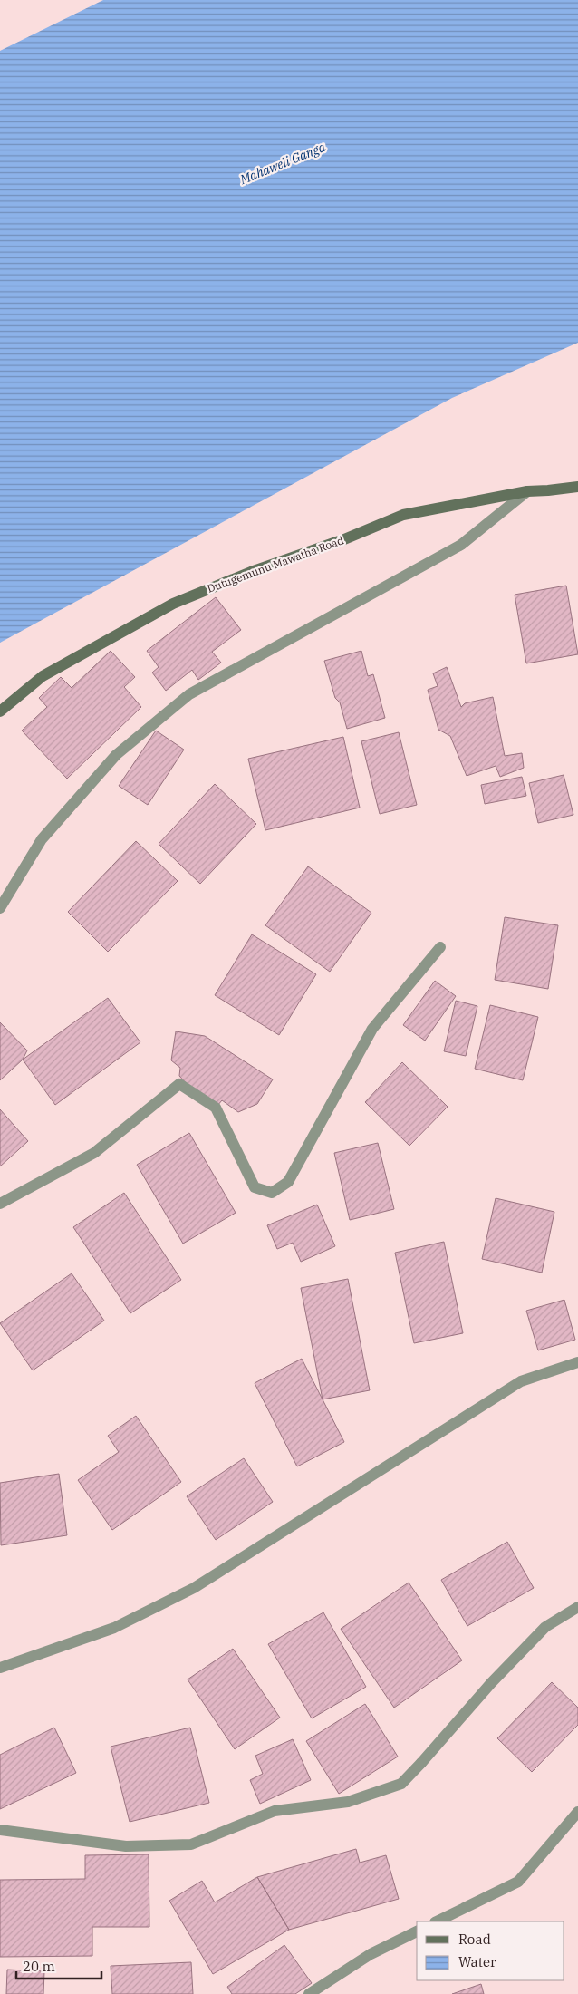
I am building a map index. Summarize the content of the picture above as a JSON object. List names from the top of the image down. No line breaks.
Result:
{"streets":{"street":["Dutugemunu Mawatha Road"]},"water":["Mahaweli Ganga"],"legend":["Road","Water"],"scale_bar":"20 m"}
